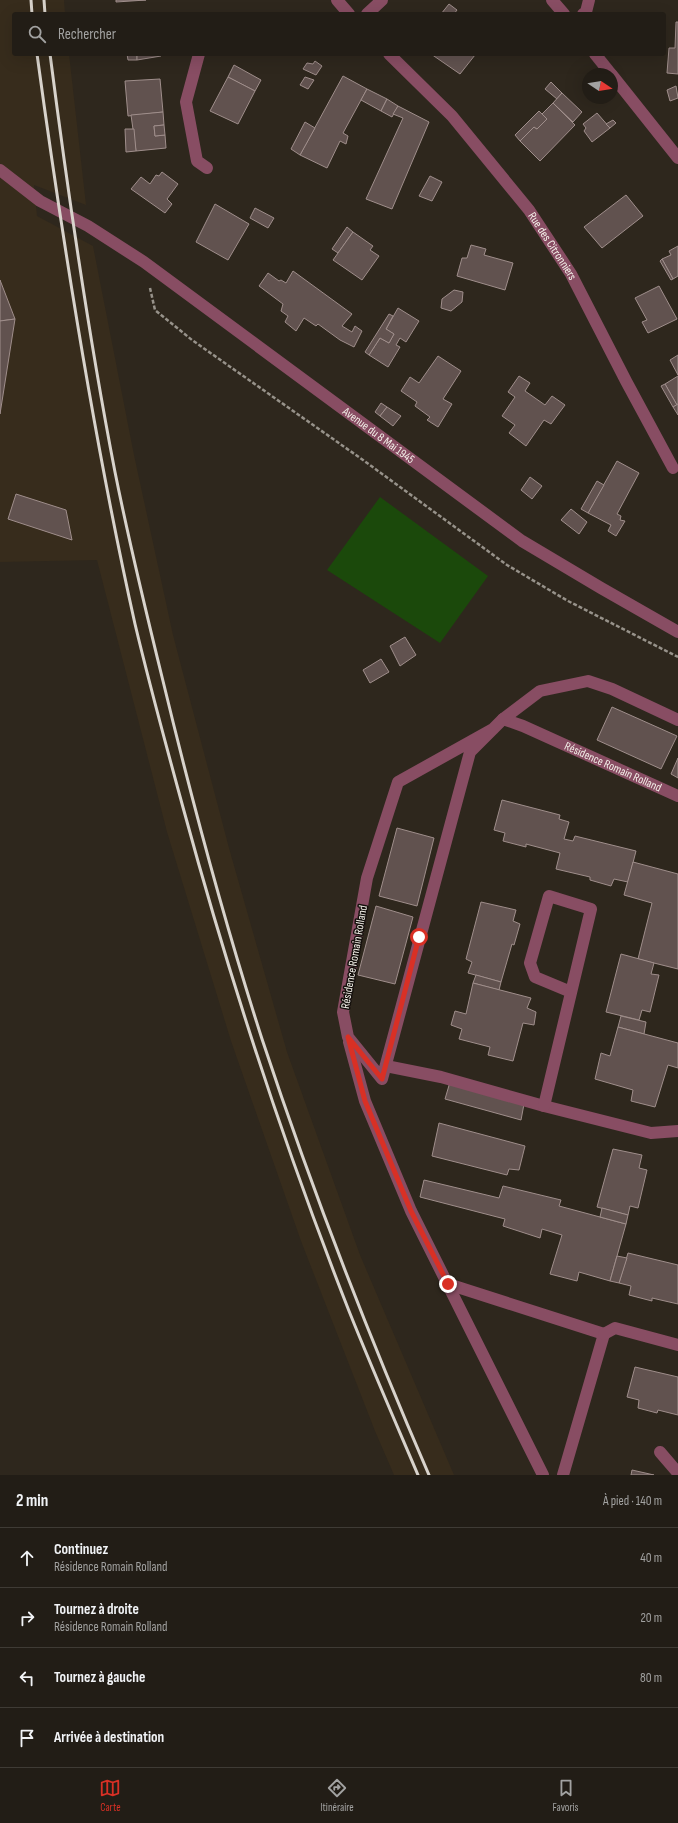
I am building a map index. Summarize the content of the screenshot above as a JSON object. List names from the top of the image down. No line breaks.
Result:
{"streets":{"street":["Rue des Citronniers","Avenue du 8 Mai 1945","Résidence Romain Rolland"]},"north":"right","page":{"search":"Rechercher","heading":["2 min","À pied · 140 m"],"list":[["Continuez","Résidence Romain Rolland","40 m"],["Tournez à droite","Résidence Romain Rolland","20 m"],["Tournez à gauche","80 m"],"Arrivée à destination"],"nav":["Carte","Itinéraire","Favoris"]}}
